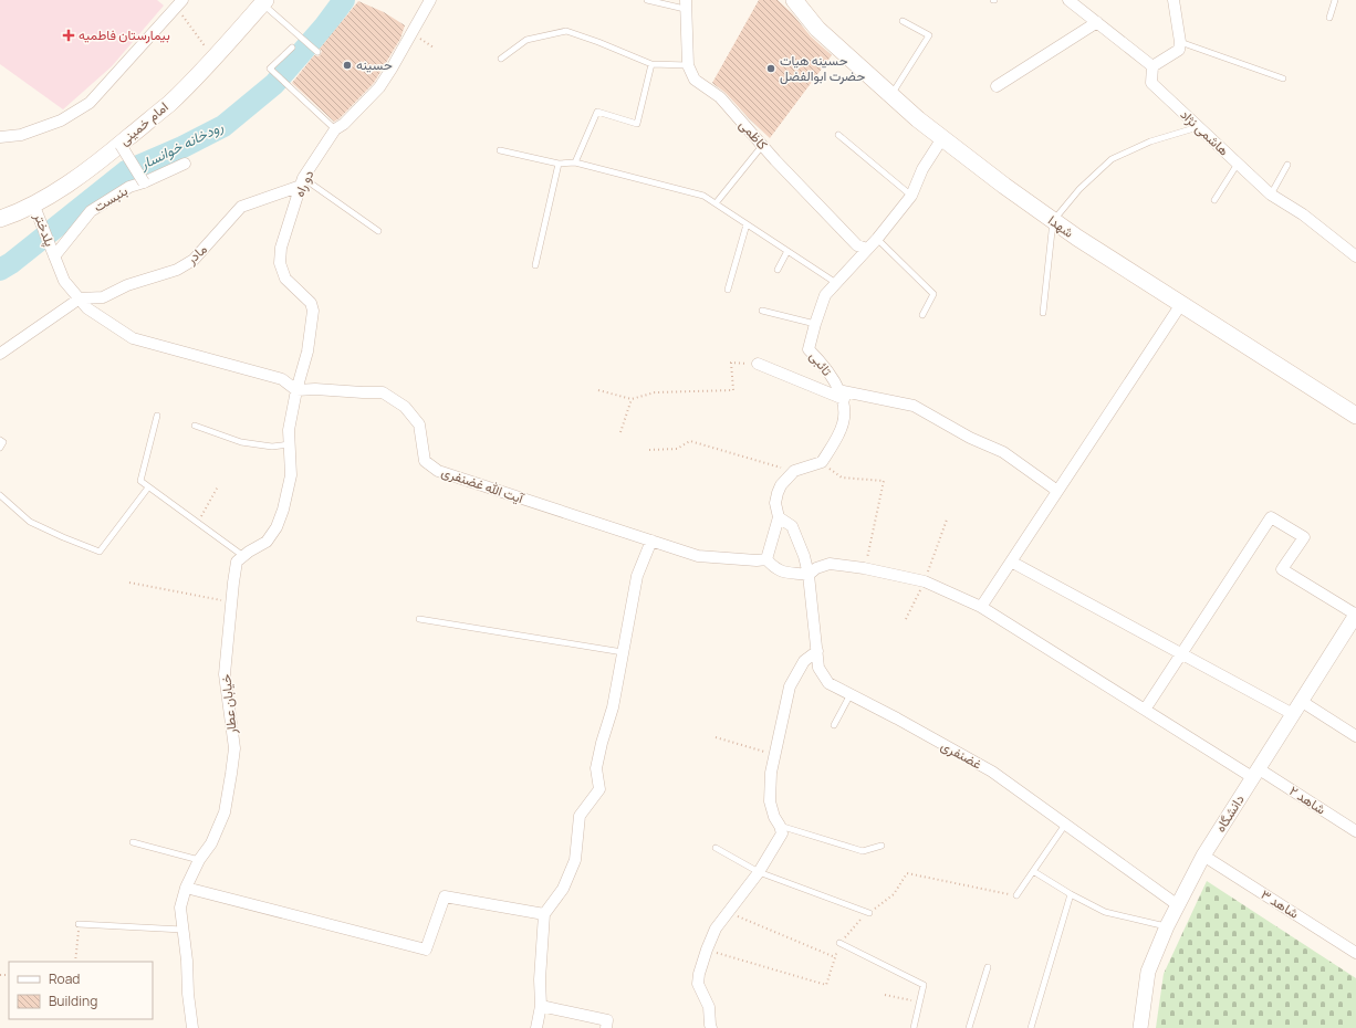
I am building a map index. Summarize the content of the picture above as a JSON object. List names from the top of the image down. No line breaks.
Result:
{"streets":{"main road":["امام خمینی","شهدا"],"street":["هاشمی نژاد","کاظمی","دو راه","بنبست","پلدختر","مادر","تائبی","آیت الله غضنفری","خیابان عطار","غضنفری","شاهد ۲","دانشگاه","شاهد ۳"]},"crossings":[["امام خمینی","پلدختر"],["کاظمی","تائبی"],["دو راه","مادر"],["دو راه","آیت الله غضنفری"],["بنبست","پلدختر"],["شهدا","تائبی"],["غضنفری","شاهد ۲"],["غضنفری","دانشگاه"],["شاهد ۲","دانشگاه"],["دانشگاه","شاهد ۳"]],"water":["رودخانه خوانسار"],"places":{"health":["بیمارستان فاطمیه"],"other":["حسینه","حسینه هیات حضرت ابوالفضل"]},"legend":["Road","Building"]}
